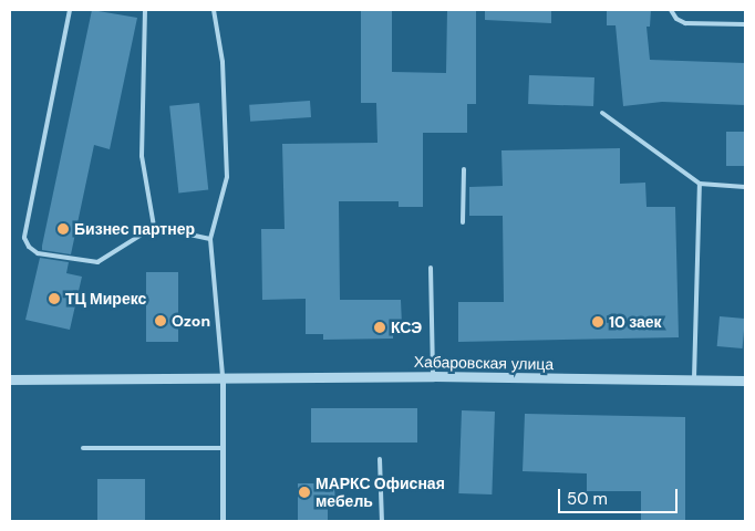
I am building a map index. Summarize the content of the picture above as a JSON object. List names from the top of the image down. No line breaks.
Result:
{"streets":{"street":["Хабаровская улица"]},"places":["Бизнес партнер","ТЦ Мирекс","Ozon","10 заек","КСЭ","МАРКС Офисная мебель"],"scale_bar":"50 m"}
